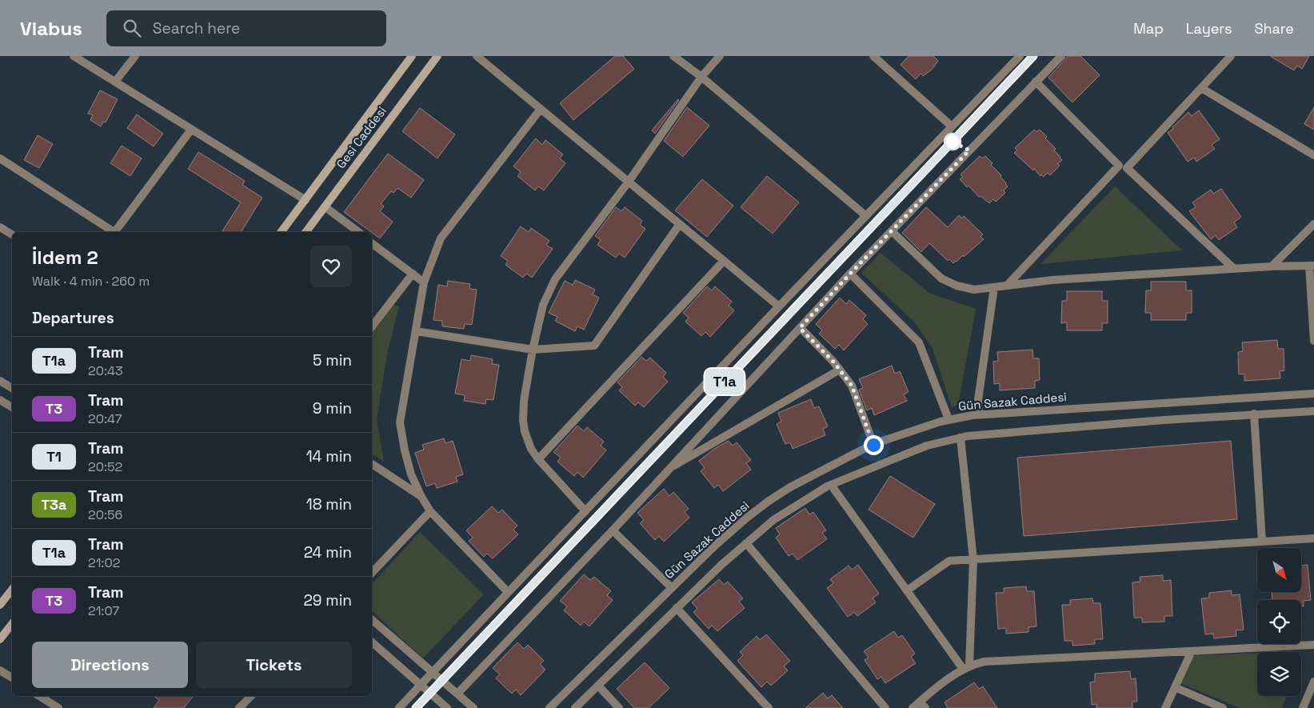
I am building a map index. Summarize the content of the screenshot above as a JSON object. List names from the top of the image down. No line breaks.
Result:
{"streets":{"main road":["Gesi Caddesi"],"street":["Gün Sazak Caddesi"]},"lines":["tram line T1a"],"north":"bottom right","page":{"header":"Viabus","search":"Search here","nav":["Map","Layers","Share"],"on_map":"T1a","heading":[["İldem 2","Walk · 4 min · 260 m"],"Departures"],"list":[{"mark":"T1a","name":"Tram","note":"20:43","value":"5 min"},{"mark":"T3","name":"Tram","note":"20:47","value":"9 min"},{"mark":"T1","name":"Tram","note":"20:52","value":"14 min"},{"mark":"T3a","name":"Tram","note":"20:56","value":"18 min"},{"mark":"T1a","name":"Tram","note":"21:02","value":"24 min"},{"mark":"T3","name":"Tram","note":"21:07","value":"29 min"}],"buttons":["Directions","Tickets"]}}
